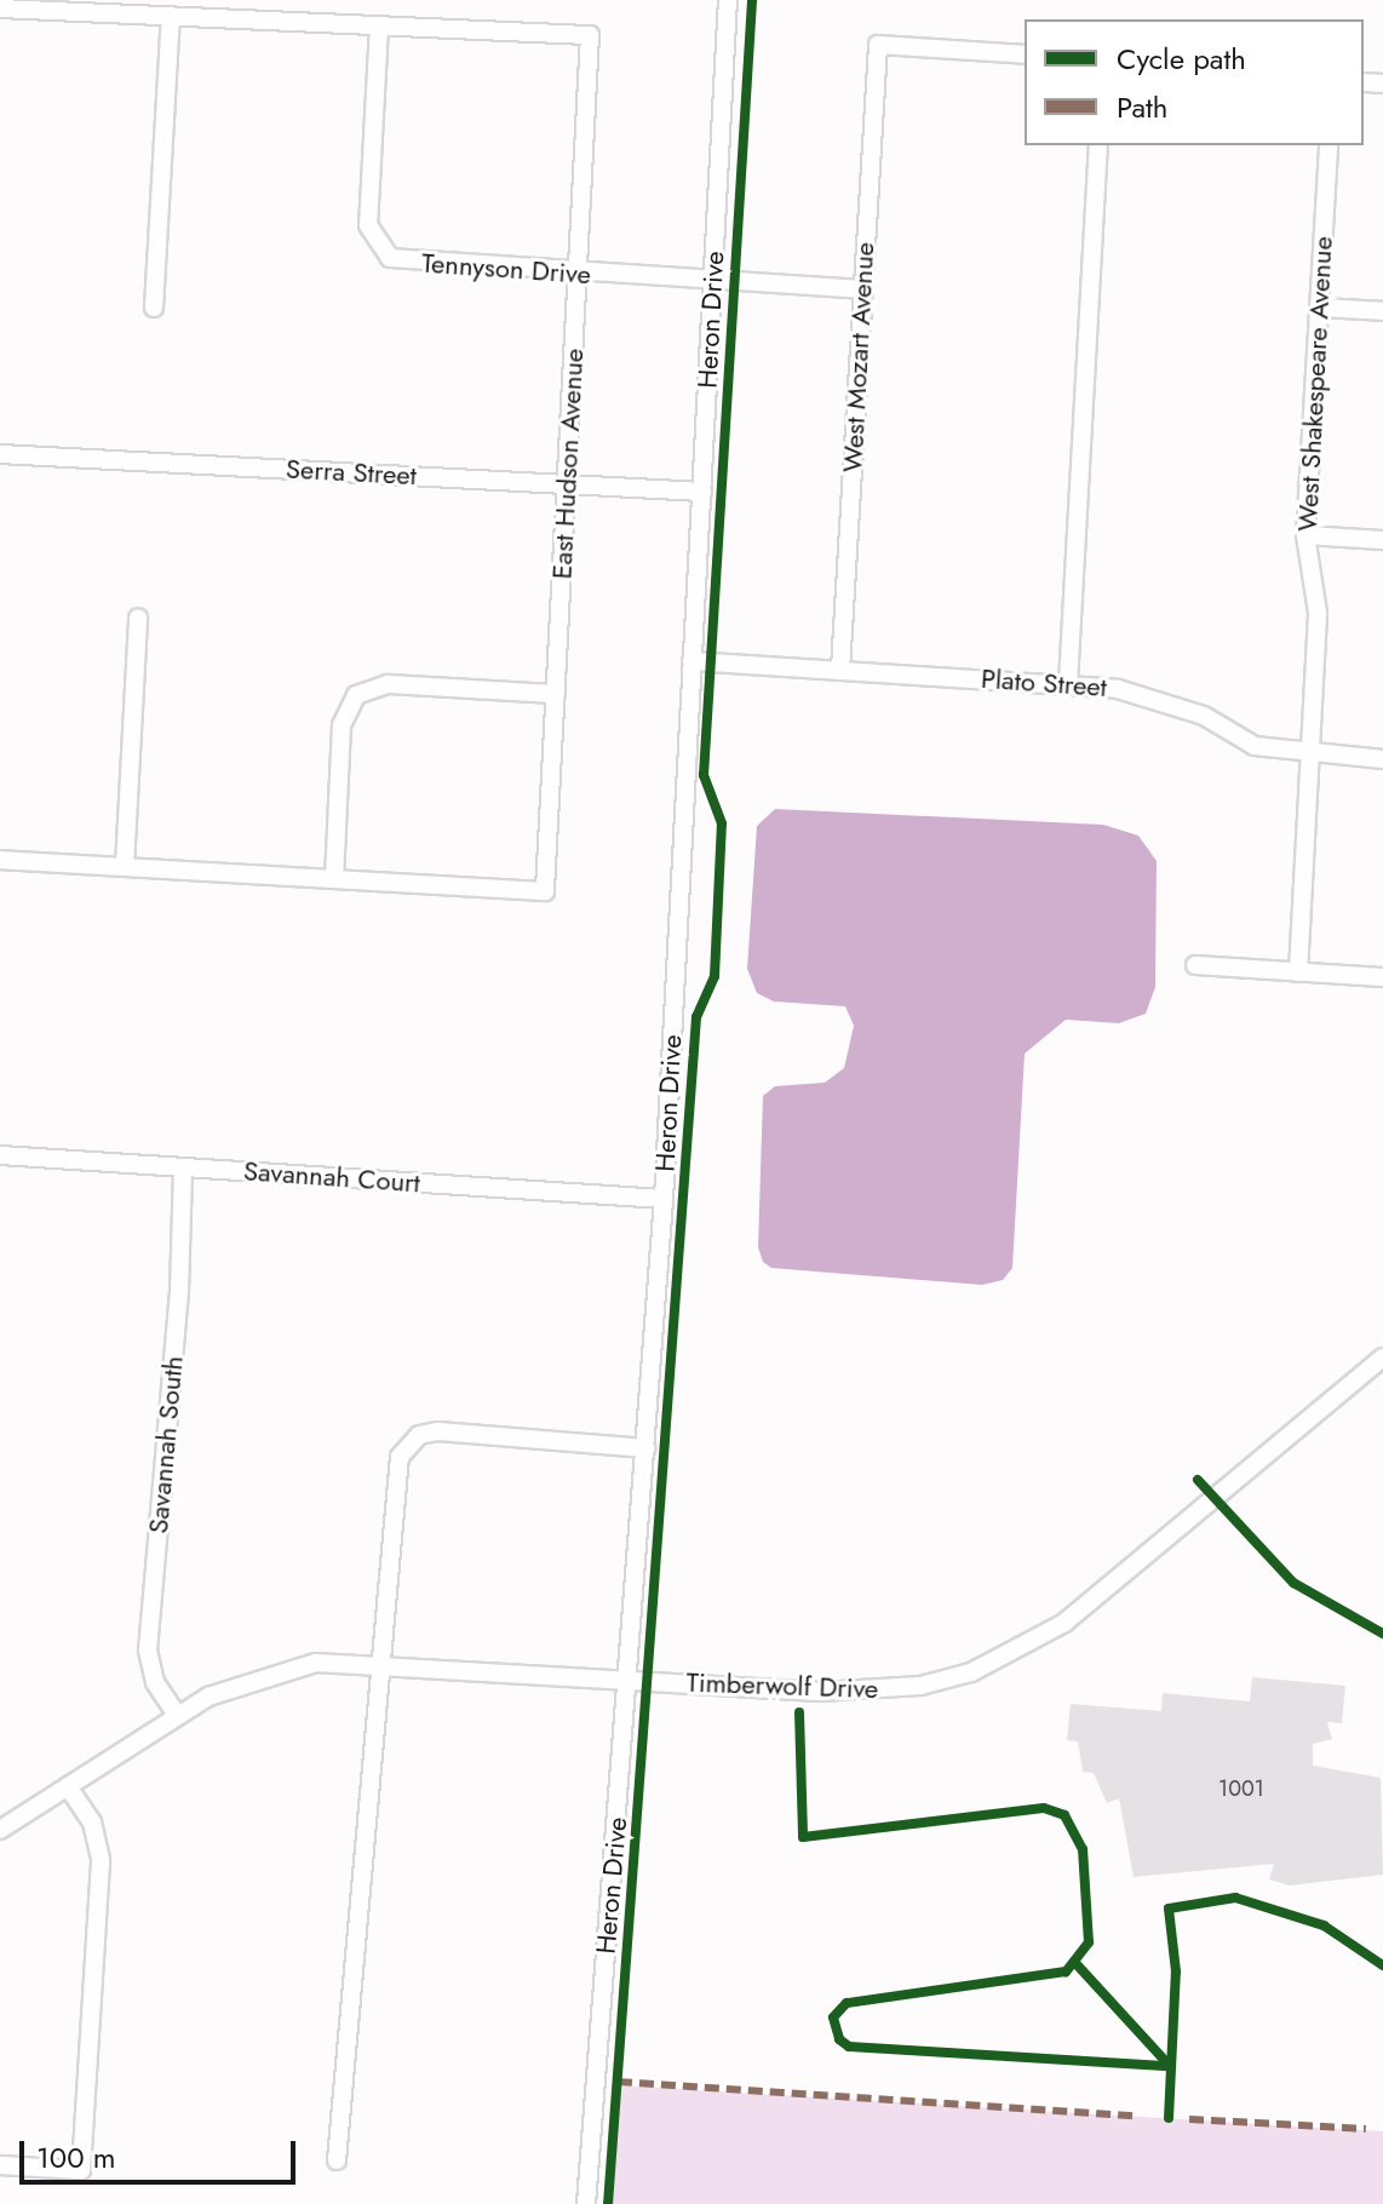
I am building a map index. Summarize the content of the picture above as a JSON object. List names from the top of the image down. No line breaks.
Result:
{"streets":{"street":["Tennyson Drive","Heron Drive","West Mozart Avenue","West Shakespeare Avenue","East Hudson Avenue","Serra Street","Plato Street","Savannah Court","Savannah South","Timberwolf Drive"]},"crossings":[["Tennyson Drive","Heron Drive"],["Tennyson Drive","West Mozart Avenue"],["Tennyson Drive","East Hudson Avenue"],["Heron Drive","Serra Street"],["Heron Drive","Plato Street"],["Heron Drive","Savannah Court"],["Heron Drive","Timberwolf Drive"],["West Mozart Avenue","Plato Street"],["West Shakespeare Avenue","Plato Street"],["East Hudson Avenue","Serra Street"],["Savannah Court","Savannah South"],["Savannah South","Timberwolf Drive"]],"house_numbers":["1001"],"legend":["Cycle path","Path"],"scale_bar":"100 m"}
